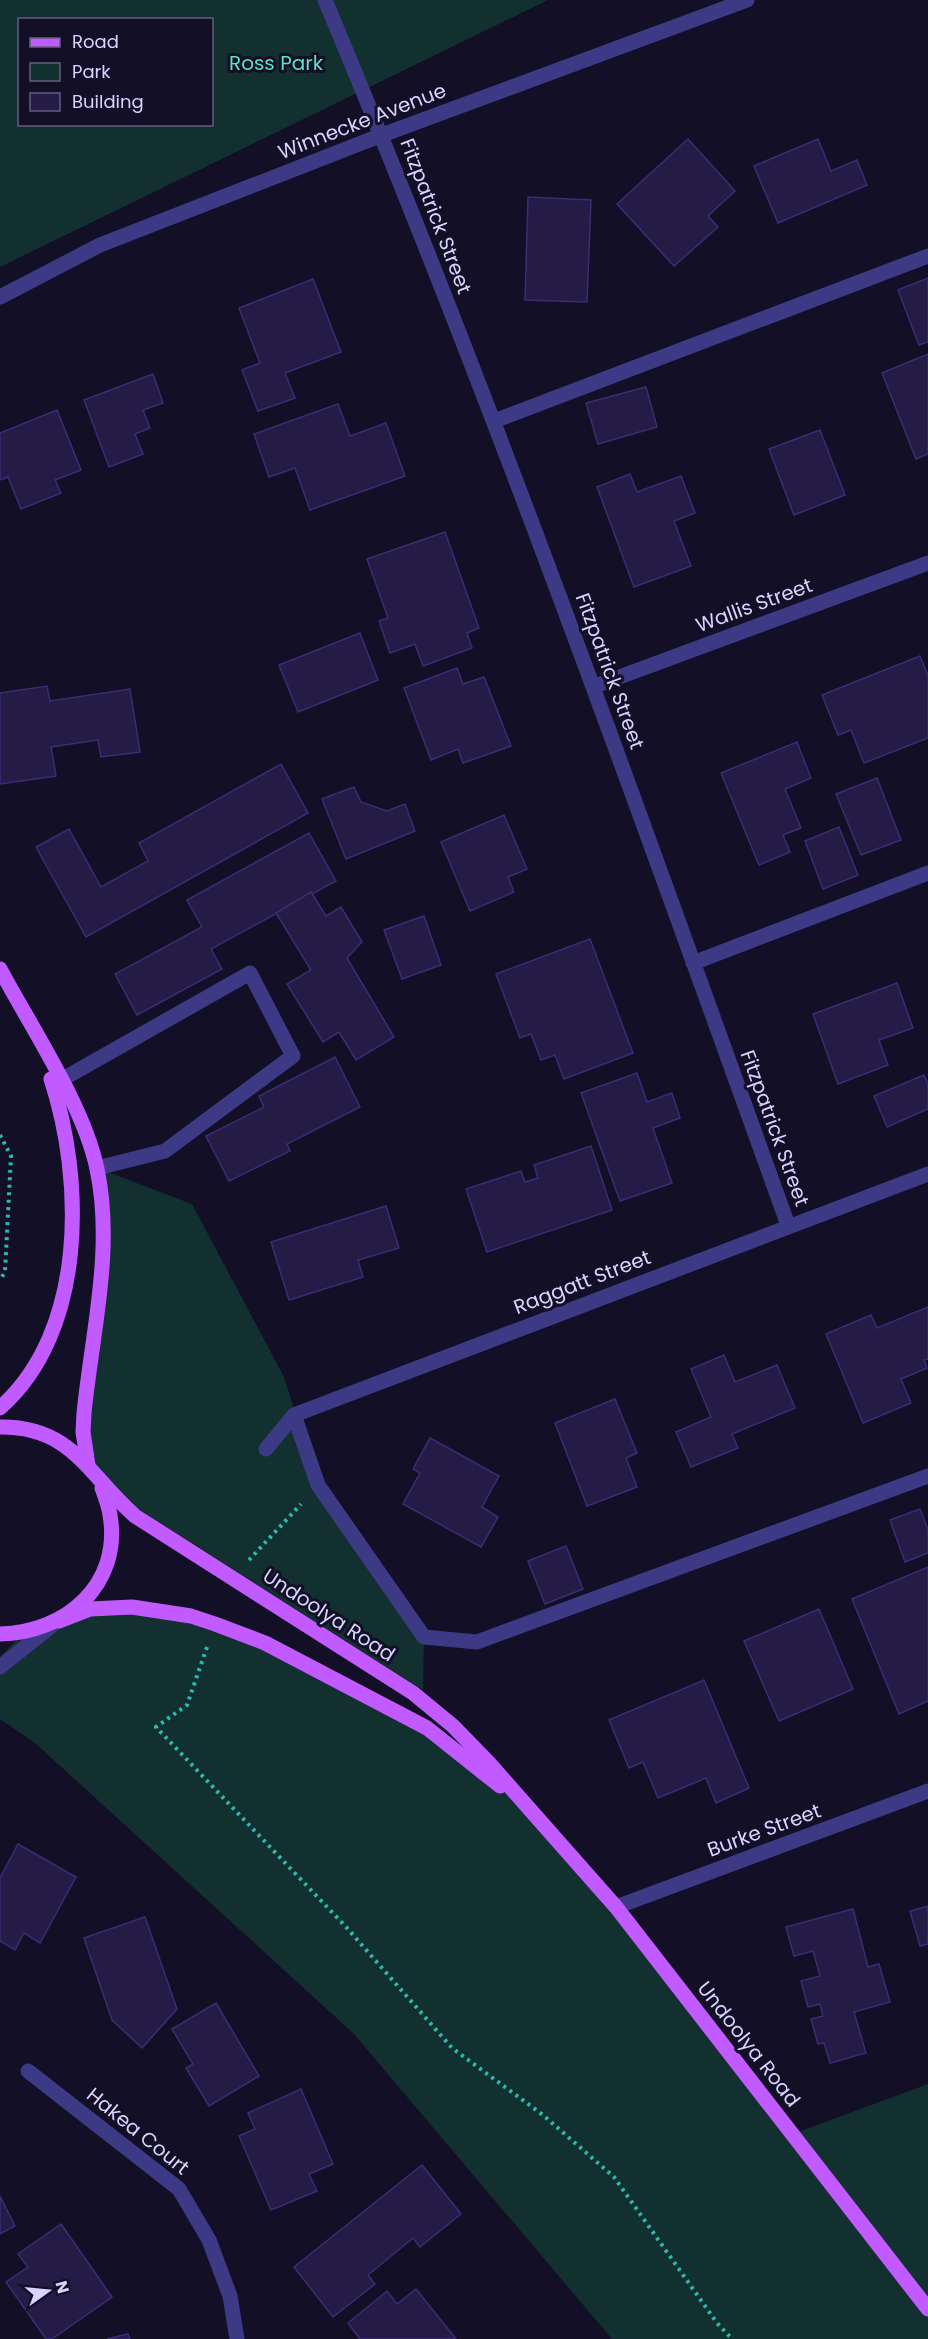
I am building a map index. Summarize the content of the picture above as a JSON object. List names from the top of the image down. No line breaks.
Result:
{"streets":{"main road":["Undoolya Road"],"street":["Winnecke Avenue","Fitzpatrick Street","Wallis Street","Raggatt Street","Burke Street","Hakea Court"]},"crossings":[["Winnecke Avenue","Fitzpatrick Street"],["Fitzpatrick Street","Wallis Street"],["Fitzpatrick Street","Raggatt Street"],["Undoolya Road","Burke Street"]],"parks":["Ross Park"],"legend":["Road","Park","Building"],"north":"right"}
